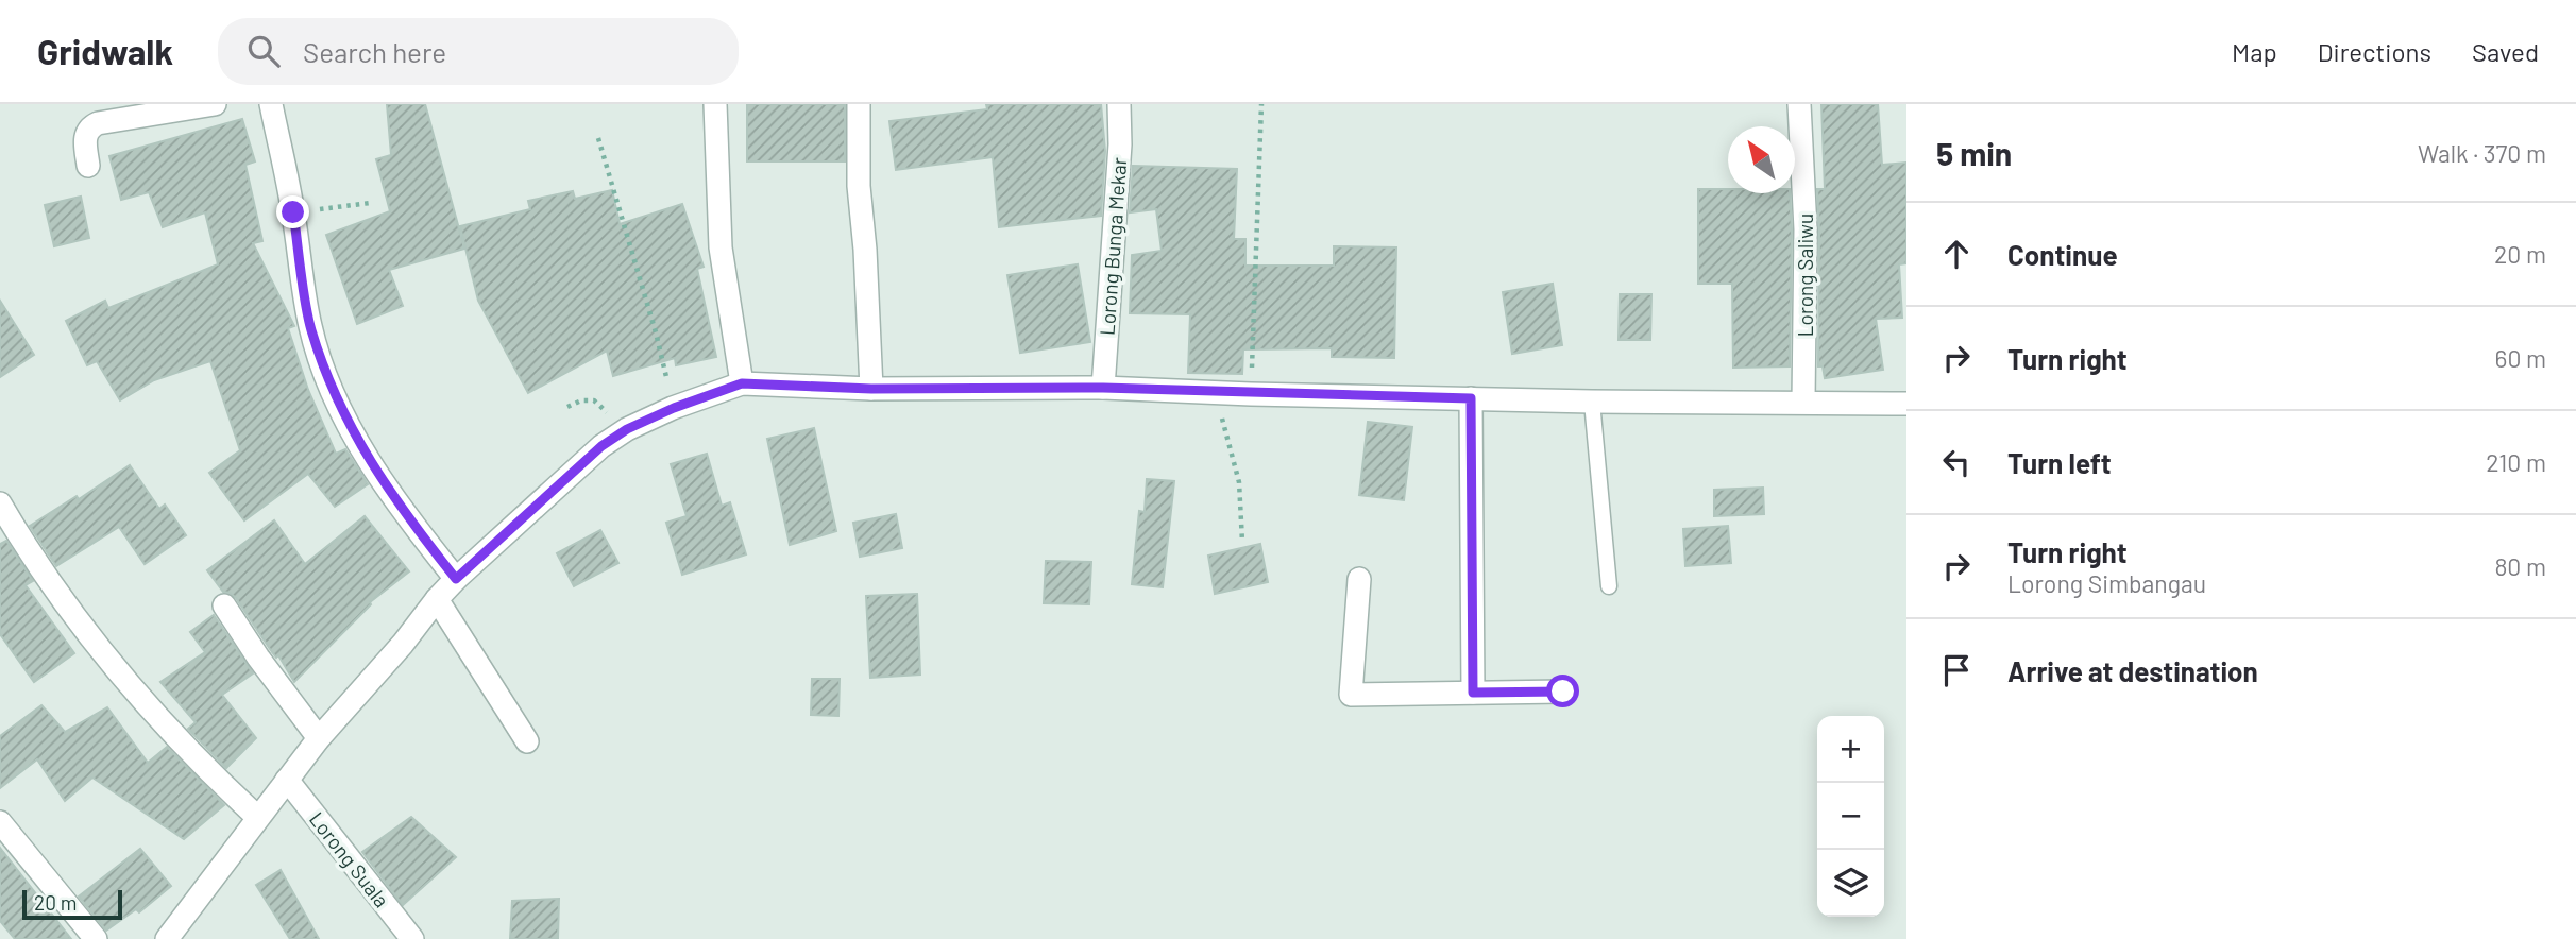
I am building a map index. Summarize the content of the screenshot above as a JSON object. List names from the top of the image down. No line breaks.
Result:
{"streets":{"street":["Lorong Bunga Mekar","Lorong Saliwu","Lorong Suala"]},"scale_bar":"20 m","north":"top left","page":{"header":"Gridwalk","search":"Search here","nav":["Map","Directions","Saved"],"heading":["5 min","Walk · 370 m"],"list":[["Continue","20 m"],["Turn right","60 m"],["Turn left","210 m"],["Turn right","Lorong Simbangau","80 m"],"Arrive at destination"],"map_buttons":["+","−"],"scale":"20 m"}}
